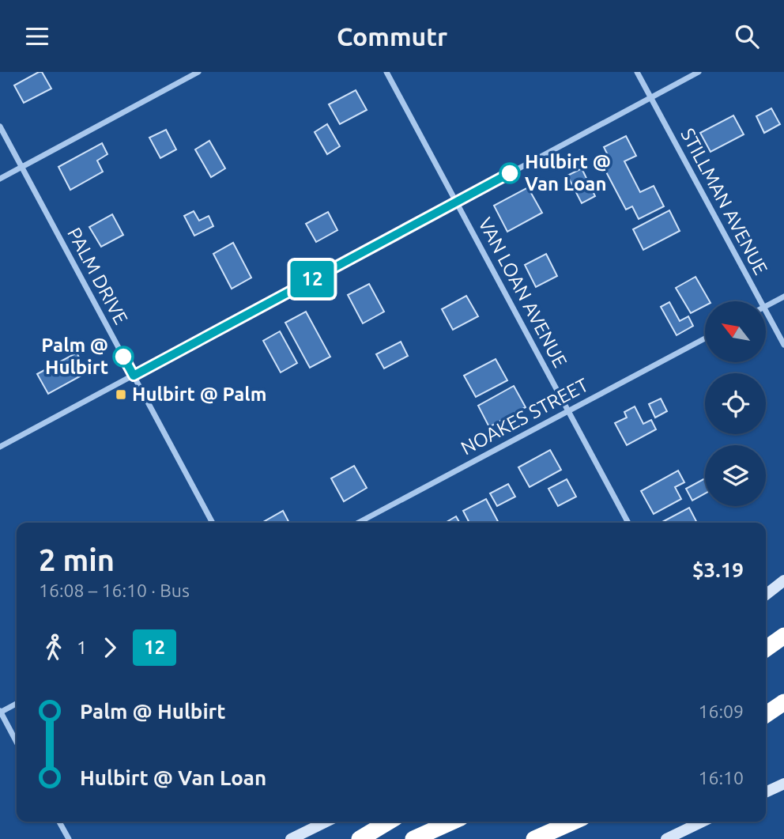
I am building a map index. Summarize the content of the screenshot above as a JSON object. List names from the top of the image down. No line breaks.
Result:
{"streets":{"street":["STILLMAN AVENUE","PALM DRIVE","VAN LOAN AVENUE","NOAKES STREET"]},"crossings":[["VAN LOAN AVENUE","NOAKES STREET"]],"places":{"other":["Hulbirt @ Van Loan","Palm @ Hulbirt"],"transit":["Hulbirt @ Palm"]},"lines":["bus line 12"],"north":"top left","page":{"header":"Commutr","on_map":"12","heading":["2 min","16:08 – 16:10 · Bus","$3.19"],"legs":["1","12"],"list":[{"name":"Palm @ Hulbirt","value":"16:09"},{"name":"Hulbirt @ Van Loan","value":"16:10"}]}}
